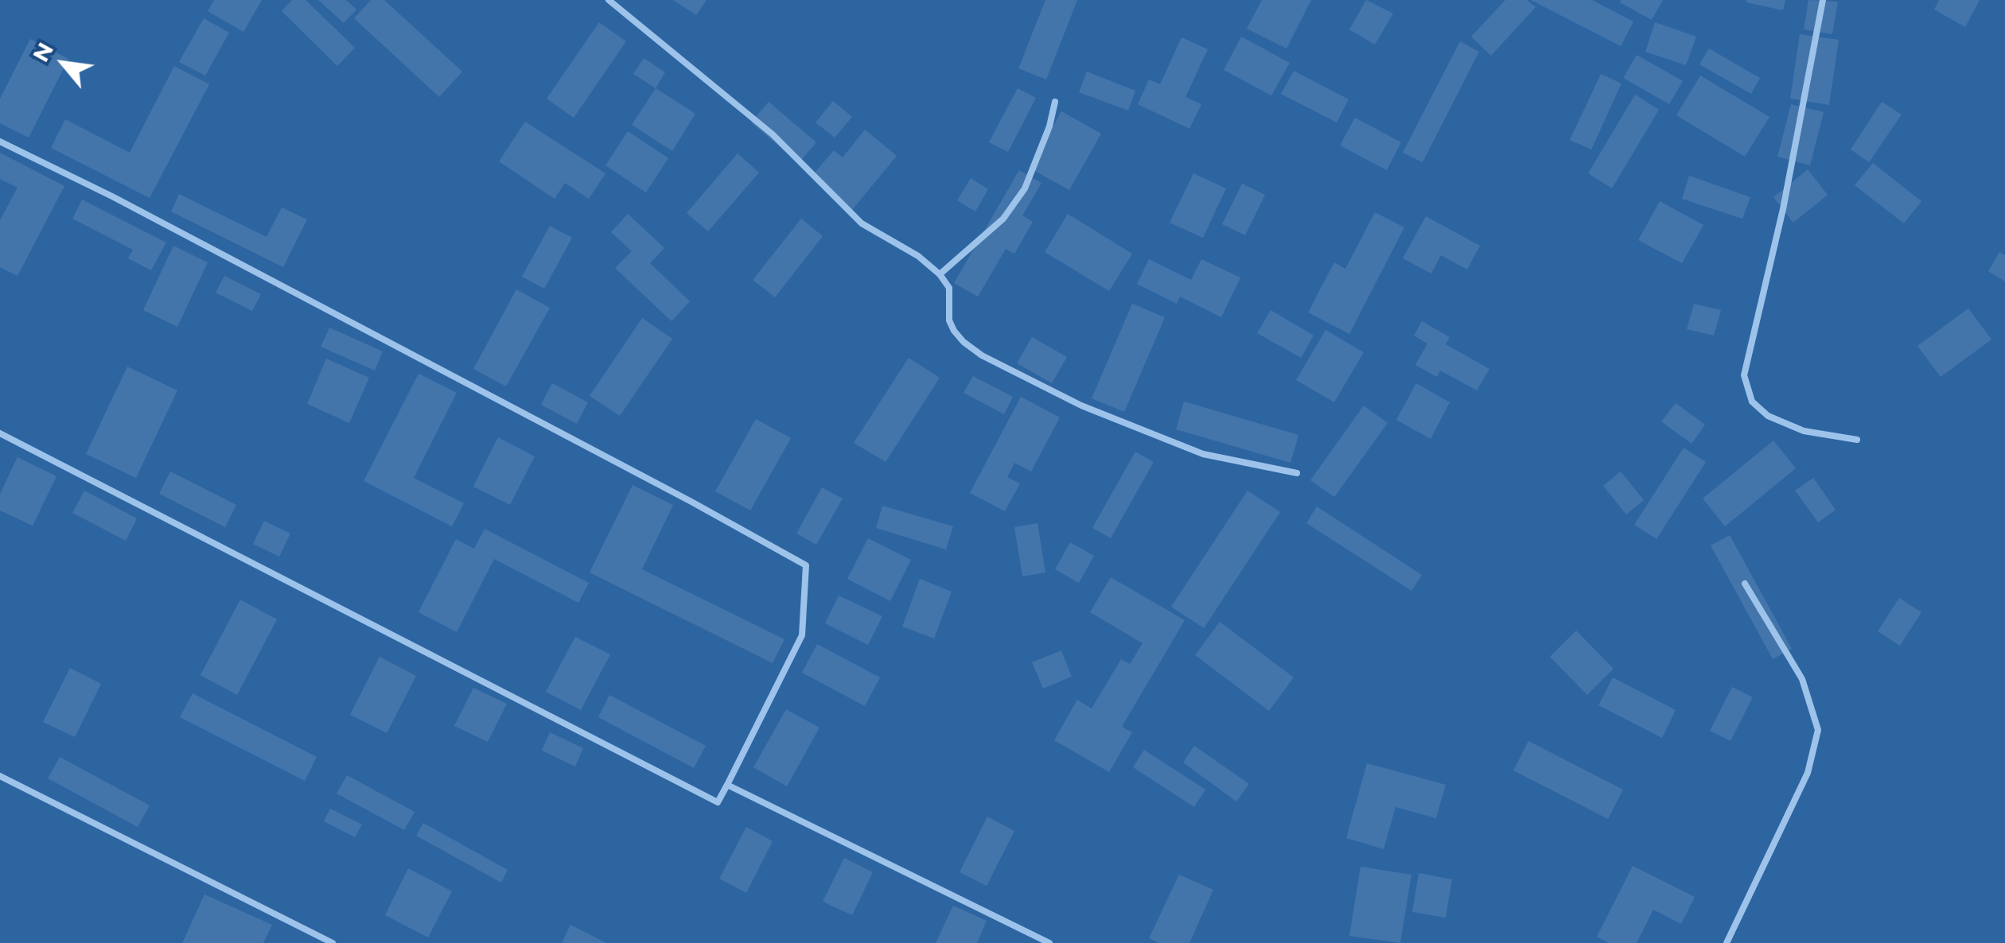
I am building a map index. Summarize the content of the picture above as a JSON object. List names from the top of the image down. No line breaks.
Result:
{"north":"top left"}
